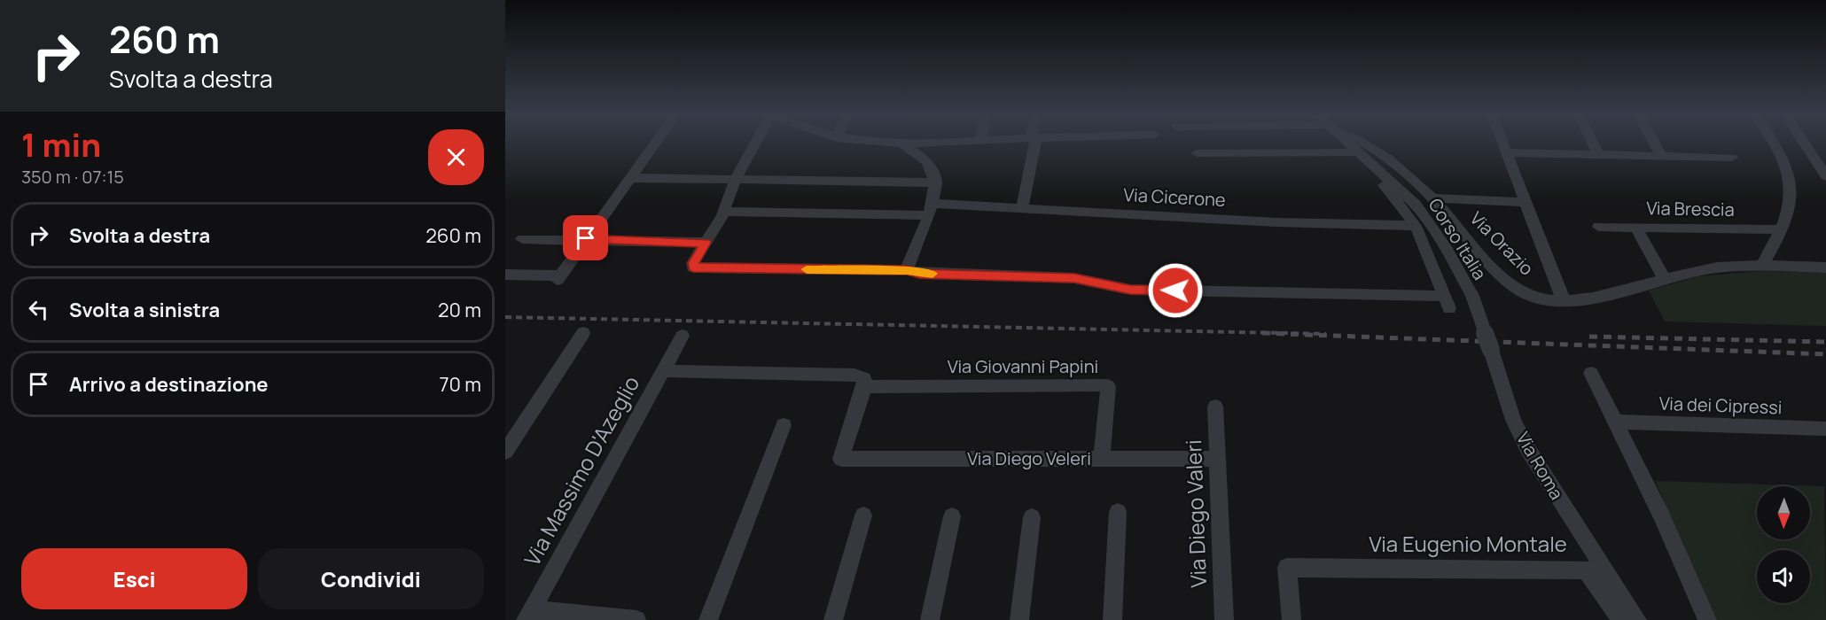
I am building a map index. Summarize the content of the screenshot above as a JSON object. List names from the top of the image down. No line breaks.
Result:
{"streets":{"street":["Via Cicerone","Via Brescia","Corso Italia","Via Orazio","Via Giovanni Papini","Via dei Cipressi","Via Diego Veleri","Via Roma","Via Massimo D'Azeglio","Via Diego Valeri","Via Eugenio Montale"]},"crossings":[["Corso Italia","Via Roma"],["Via Giovanni Papini","Via Diego Veleri"],["Via Giovanni Papini","Via Massimo D'Azeglio"],["Via Diego Veleri","Via Massimo D'Azeglio"],["Via Diego Veleri","Via Diego Valeri"]],"north":"bottom","page":{"turn":["260 m","Svolta a destra"],"heading":["1 min","350 m · 07:15"],"list":[{"name":"Svolta a destra","value":"260 m"},{"name":"Svolta a sinistra","value":"20 m"},{"name":"Arrivo a destinazione","value":"70 m"}],"buttons":["Esci","Condividi"]}}
